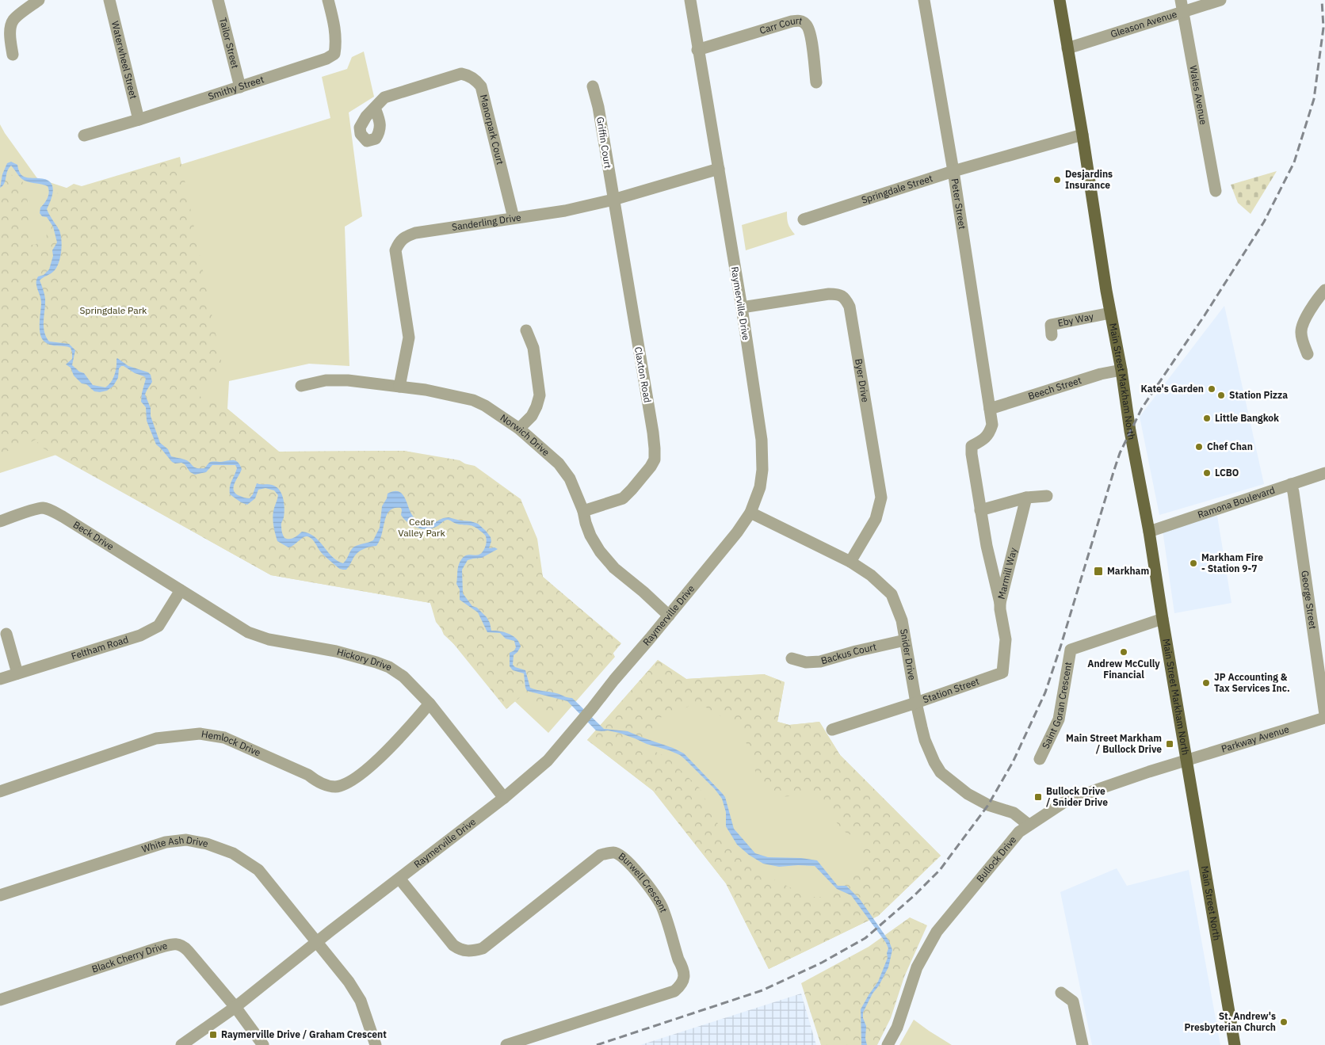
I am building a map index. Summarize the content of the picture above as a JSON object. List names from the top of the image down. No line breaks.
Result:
{"streets":{"main road":["Main Street Markham North","Main Street North"],"street":["Gleason Avenue","Carr Court","Tailor Street","Waterwheel Street","Smithy Street","Wales Avenue","Manorpark Court","Griffin Court","Springdale Street","Peter Street","Sanderling Drive","Raymerville Drive","Eby Way","Claxton Road","Byer Drive","Beech Street","Norwich Drive","Ramona Boulevard","Beck Drive","Marmill Way","George Street","Feltham Road","Backus Court","Snider Drive","Hickory Drive","Station Street","Saint Goran Crescent","Parkway Avenue","Hemlock Drive","White Ash Drive","Bullock Drive","Burwell Crescent","Black Cherry Drive"]},"crossings":[["Gleason Avenue","Wales Avenue"],["Gleason Avenue","Main Street Markham North"],["Carr Court","Raymerville Drive"],["Tailor Street","Smithy Street"],["Waterwheel Street","Smithy Street"],["Manorpark Court","Sanderling Drive"],["Griffin Court","Sanderling Drive"],["Griffin Court","Claxton Road"],["Springdale Street","Peter Street"],["Springdale Street","Main Street Markham North"],["Peter Street","Beech Street"],["Peter Street","Marmill Way"],["Sanderling Drive","Raymerville Drive"],["Sanderling Drive","Claxton Road"],["Sanderling Drive","Norwich Drive"],["Raymerville Drive","Byer Drive"],["Raymerville Drive","Norwich Drive"],["Raymerville Drive","Snider Drive"],["Raymerville Drive","Hickory Drive"],["Raymerville Drive","White Ash Drive"],["Raymerville Drive","Burwell Crescent"],["Raymerville Drive","Black Cherry Drive"],["Eby Way","Main Street Markham North"],["Claxton Road","Norwich Drive"],["Byer Drive","Snider Drive"],["Main Street Markham North","Beech Street"],["Main Street Markham North","Ramona Boulevard"],["Main Street Markham North","Saint Goran Crescent"],["Main Street Markham North","Parkway Avenue"],["Main Street Markham North","Bullock Drive"],["Main Street Markham North","Main Street North"],["Beech Street","Marmill Way"],["Ramona Boulevard","George Street"],["Beck Drive","Feltham Road"],["Beck Drive","Hickory Drive"],["Marmill Way","Station Street"],["Feltham Road","Hickory Drive"],["Backus Court","Snider Drive"],["Snider Drive","Station Street"],["Snider Drive","Bullock Drive"],["Hickory Drive","Hemlock Drive"],["Parkway Avenue","Bullock Drive"],["Parkway Avenue","Main Street North"],["Bullock Drive","Main Street North"]],"parks":["Springdale Park","Cedar Valley Park"],"places":{"other":["Desjardins Insurance","Kate's Garden","Station Pizza","Little Bangkok","Chef Chan","LCBO","Markham Fire - Station 9-7","Andrew McCully Financial","JP Accounting & Tax Services Inc.","St. Andrew's Presbyterian Church"],"transit":["Markham","Main Street Markham / Bullock Drive","Bullock Drive / Snider Drive","Raymerville Drive / Graham Crescent"]}}
